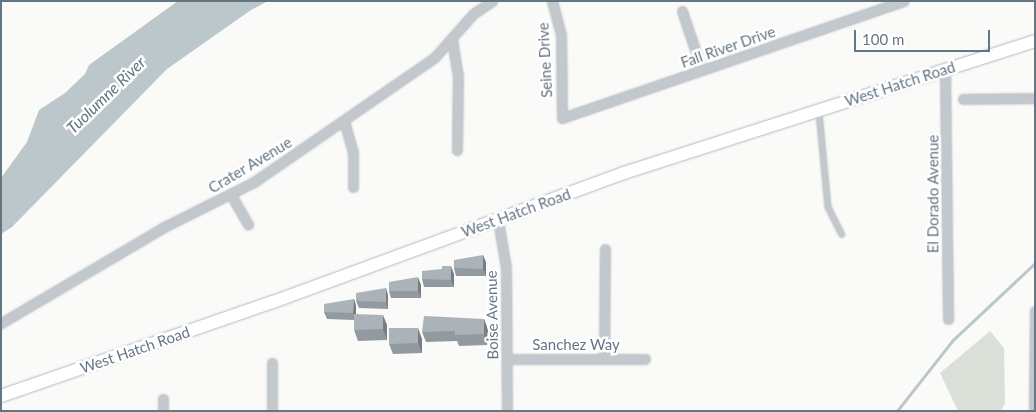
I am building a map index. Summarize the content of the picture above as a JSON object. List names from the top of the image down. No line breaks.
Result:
{"streets":{"main road":["West Hatch Road"],"street":["Fall River Drive","Seine Drive","Crater Avenue","El Dorado Avenue","Boise Avenue","Sanchez Way"]},"crossings":[["Fall River Drive","Seine Drive"],["West Hatch Road","El Dorado Avenue"],["West Hatch Road","Boise Avenue"],["Boise Avenue","Sanchez Way"]],"water":["Tuolumne River"],"scale_bar":"100 m"}
